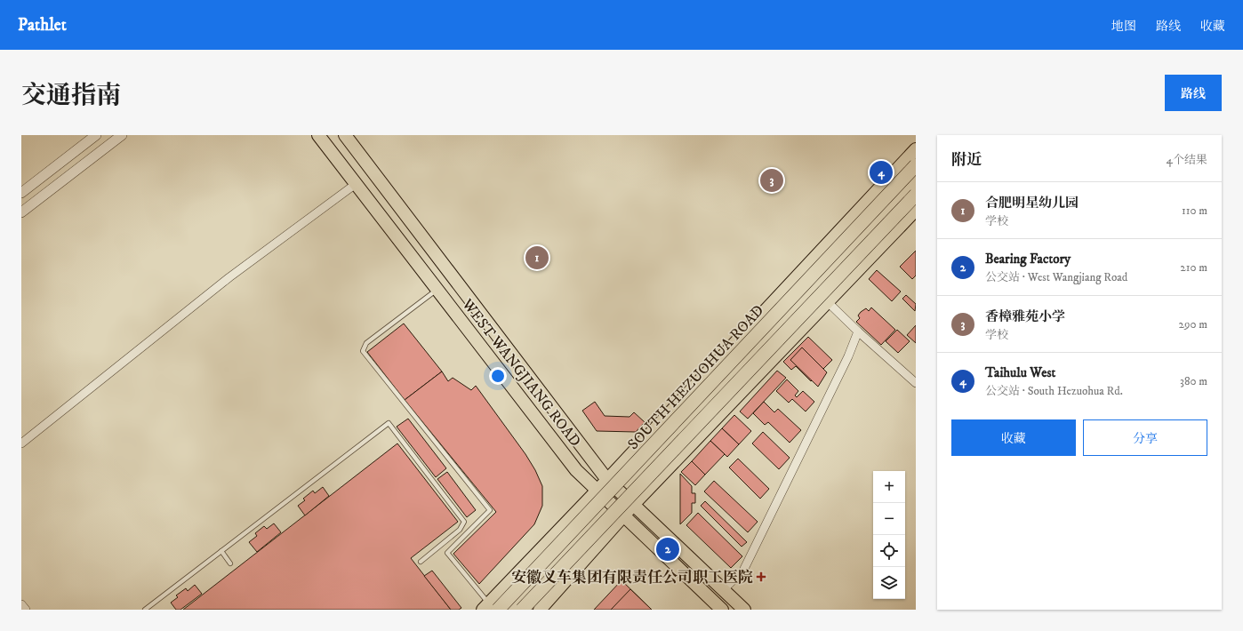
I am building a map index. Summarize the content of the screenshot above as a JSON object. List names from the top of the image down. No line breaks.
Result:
{"streets":{"highway":["SOUTH HEZUOHUA ROAD"],"main road":["WEST WANGJIANG ROAD"]},"places":{"health":["安徽叉车集团有限责任公司职工医院"]},"page":{"header":"Pathlet","nav":["地图","路线","收藏"],"title":"交通指南","buttons":["路线",["收藏","分享"]],"heading":["附近","4个结果"],"pins":["4","3","1","2"],"list":[{"mark":"1","name":"合肥明星幼儿园","note":"学校","value":"110 m"},{"mark":"2","name":"Bearing Factory","note":"公交站 · West Wangjiang Road","value":"210 m"},{"mark":"3","name":"香樟雅苑小学","note":"学校","value":"290 m"},{"mark":"4","name":"Taihulu West","note":"公交站 · South Hezuohua Rd.","value":"380 m"}],"map_buttons":["+","−"]}}
